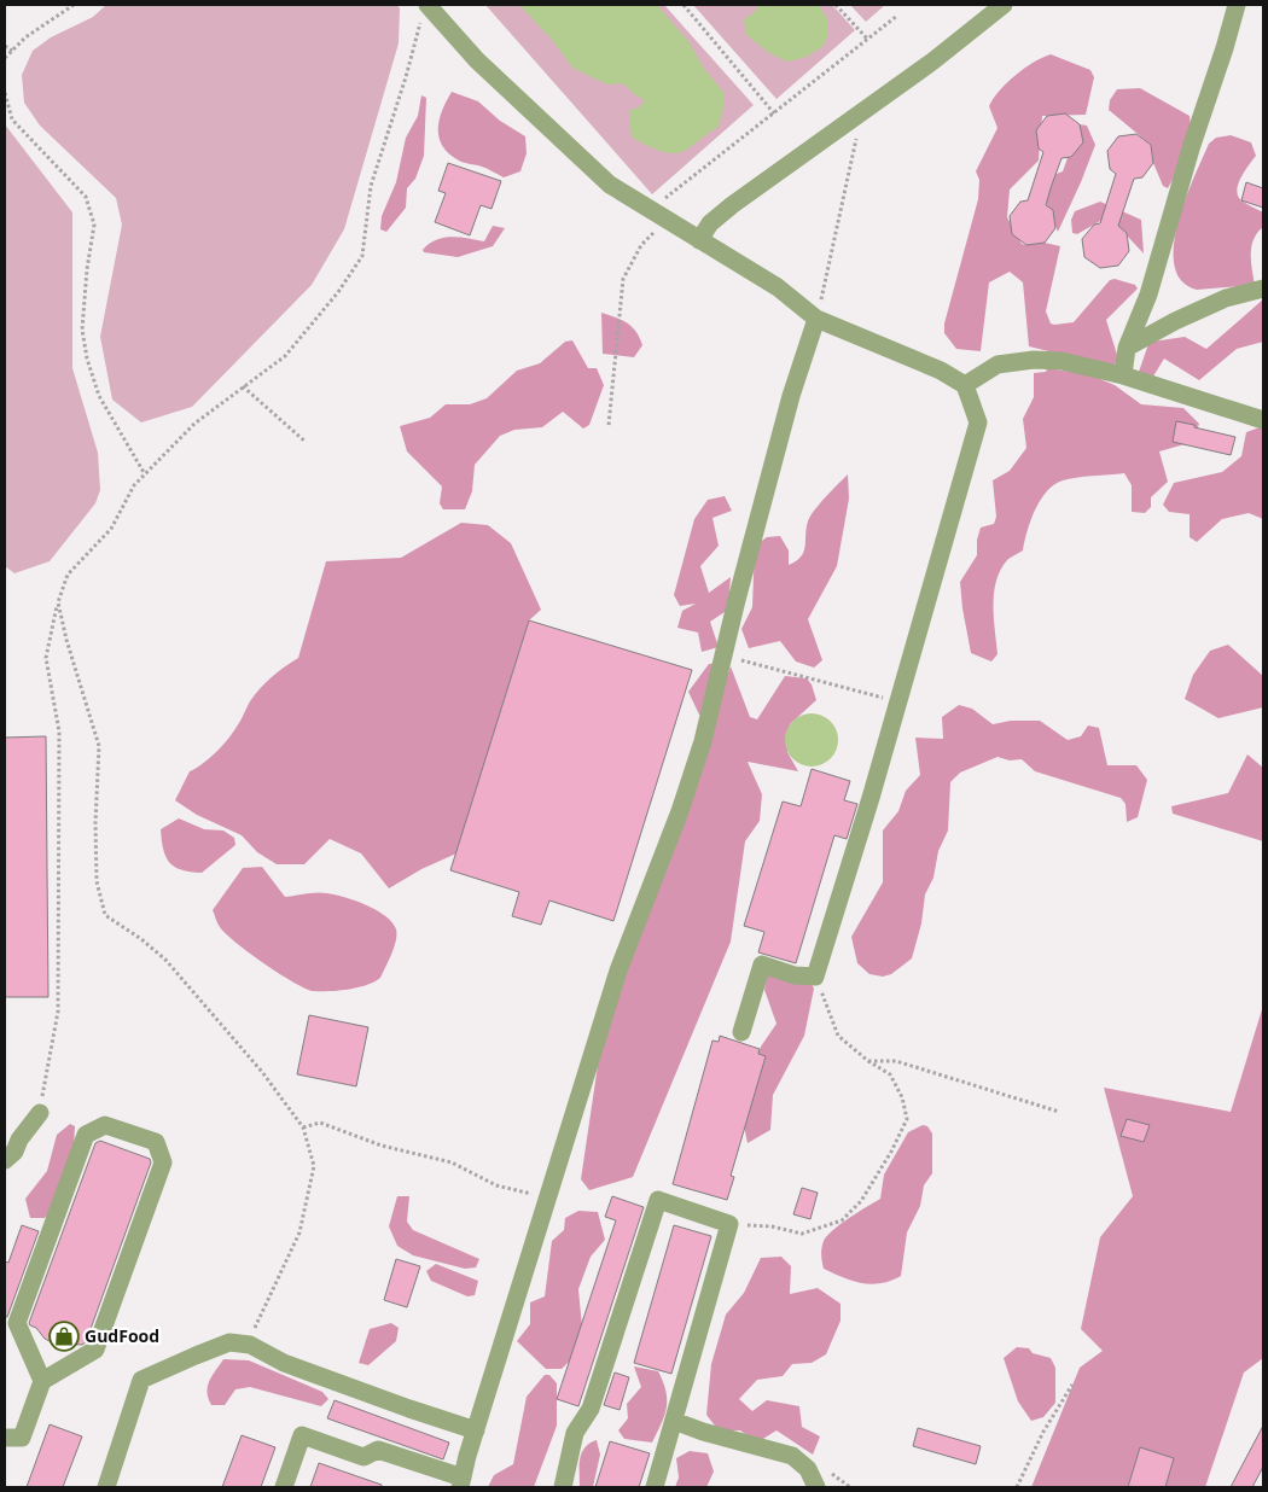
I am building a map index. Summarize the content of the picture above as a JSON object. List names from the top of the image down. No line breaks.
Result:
{"places":{"shop":["GudFood"]}}
